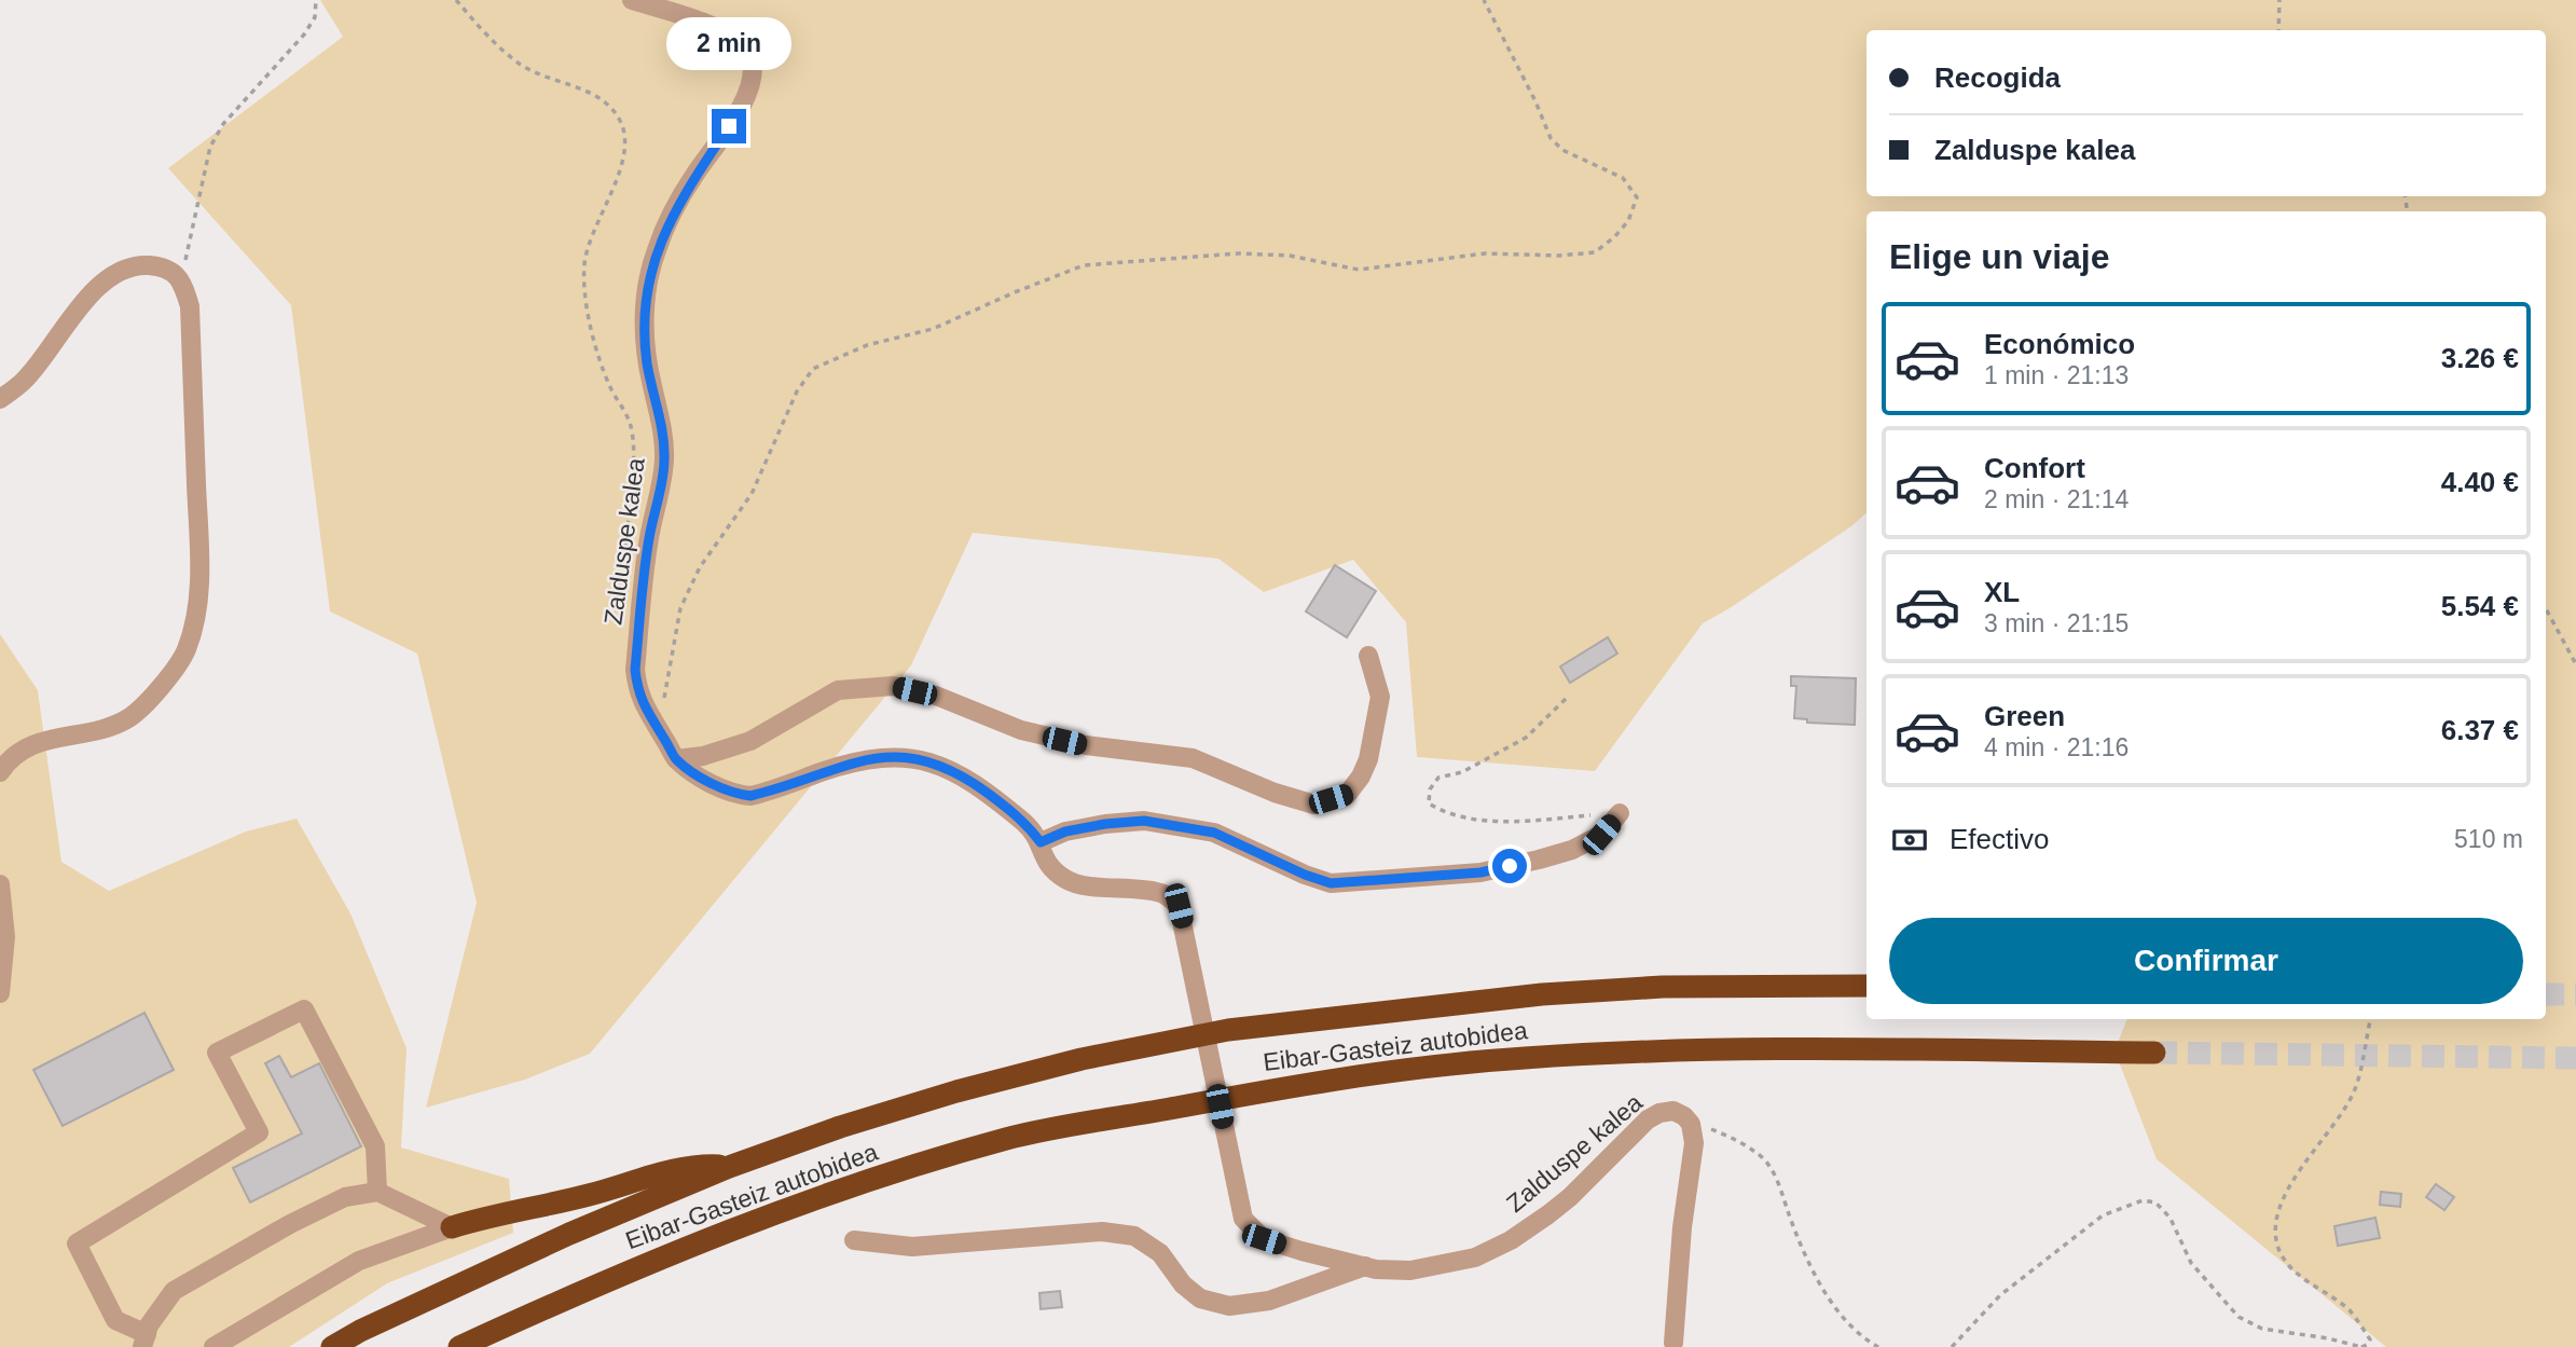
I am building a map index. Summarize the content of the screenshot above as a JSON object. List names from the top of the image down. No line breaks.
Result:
{"streets":{"highway":["Eibar-Gasteiz autobidea"],"street":["Zalduspe kalea"]},"page":{"bubble":"2 min","banner":["Recogida","Zalduspe kalea"],"heading":"Elige un viaje","list":[{"name":"Económico","note":"1 min · 21:13","value":"3.26 €"},{"name":"Confort","note":"2 min · 21:14","value":"4.40 €"},{"name":"XL","note":"3 min · 21:15","value":"5.54 €"},{"name":"Green","note":"4 min · 21:16","value":"6.37 €"}],"pay":["Efectivo","510 m"],"buttons":"Confirmar"}}
